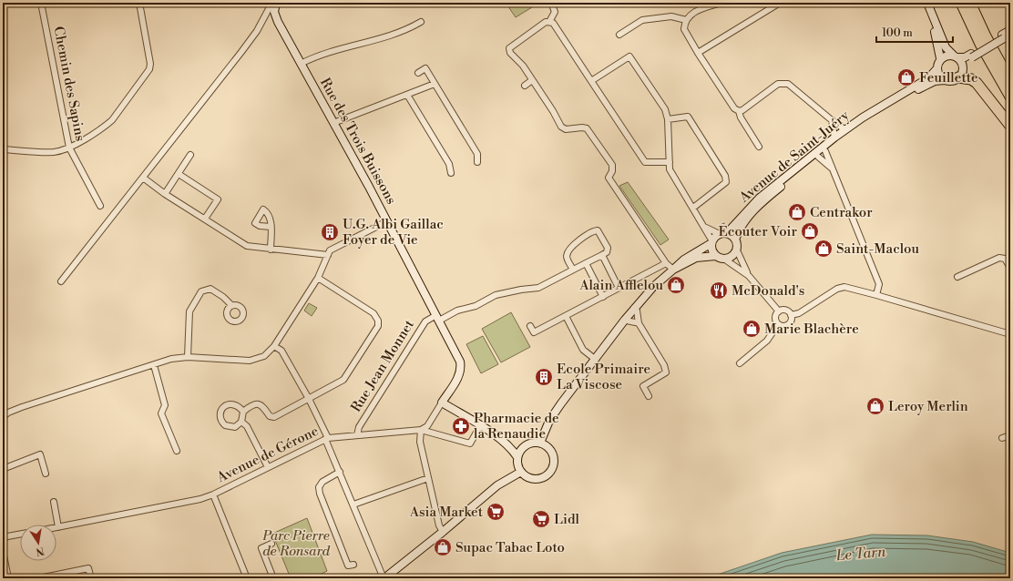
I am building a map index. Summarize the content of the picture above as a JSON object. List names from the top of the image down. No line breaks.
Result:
{"streets":{"main road":["Rue des Trois Buissons","Avenue de Saint-Juéry"],"street":["Chemin des Sapins","Rue Jean Monnet","Avenue de Gérone"]},"crossings":[["Rue des Trois Buissons","Rue Jean Monnet"],["Rue Jean Monnet","Avenue de Gérone"]],"water":["Le Tarn"],"parks":["Parc Pierre de Ronsard"],"places":{"shop":["Feuillette","Centrakor","Écouter Voir","Saint-Maclou","Alain Afflelou","Marie Blachère","Leroy Merlin","Supac Tabac Loto"],"building":["U.G. Albi Gaillac Foyer de Vie","Ecole Primaire La Viscose"],"restaurant":["McDonald's"],"pharmacy":["Pharmacie de la Renaudie"],"supermarket":["Asia Market","Lidl"]},"scale_bar":"100 m","north":"bottom"}
